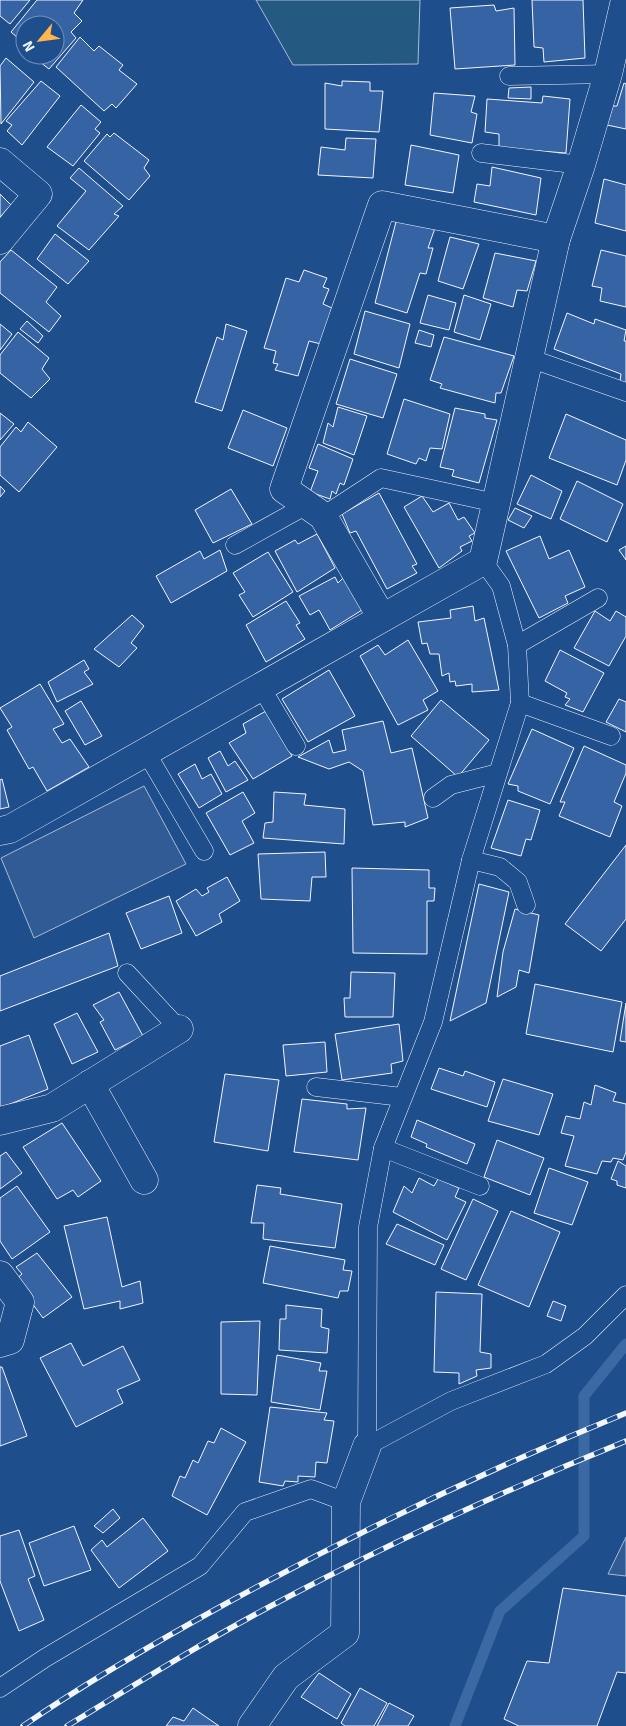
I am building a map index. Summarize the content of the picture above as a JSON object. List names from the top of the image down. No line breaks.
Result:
{"north":"bottom left"}
